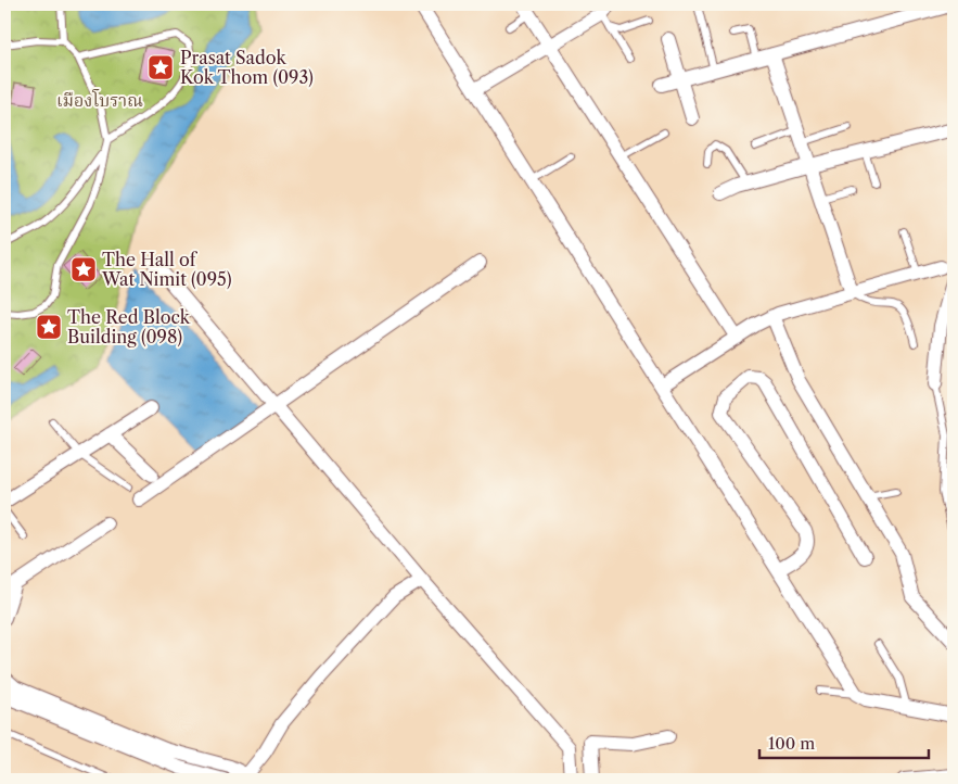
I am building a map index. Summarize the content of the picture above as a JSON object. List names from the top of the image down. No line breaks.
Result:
{"parks":["เมืองโบราณ"],"places":{"place":["Prasat Sadok Kok Thom (093)","The Hall of Wat Nimit (095)","The Red Block Building (098)"]},"scale_bar":"100 m"}
